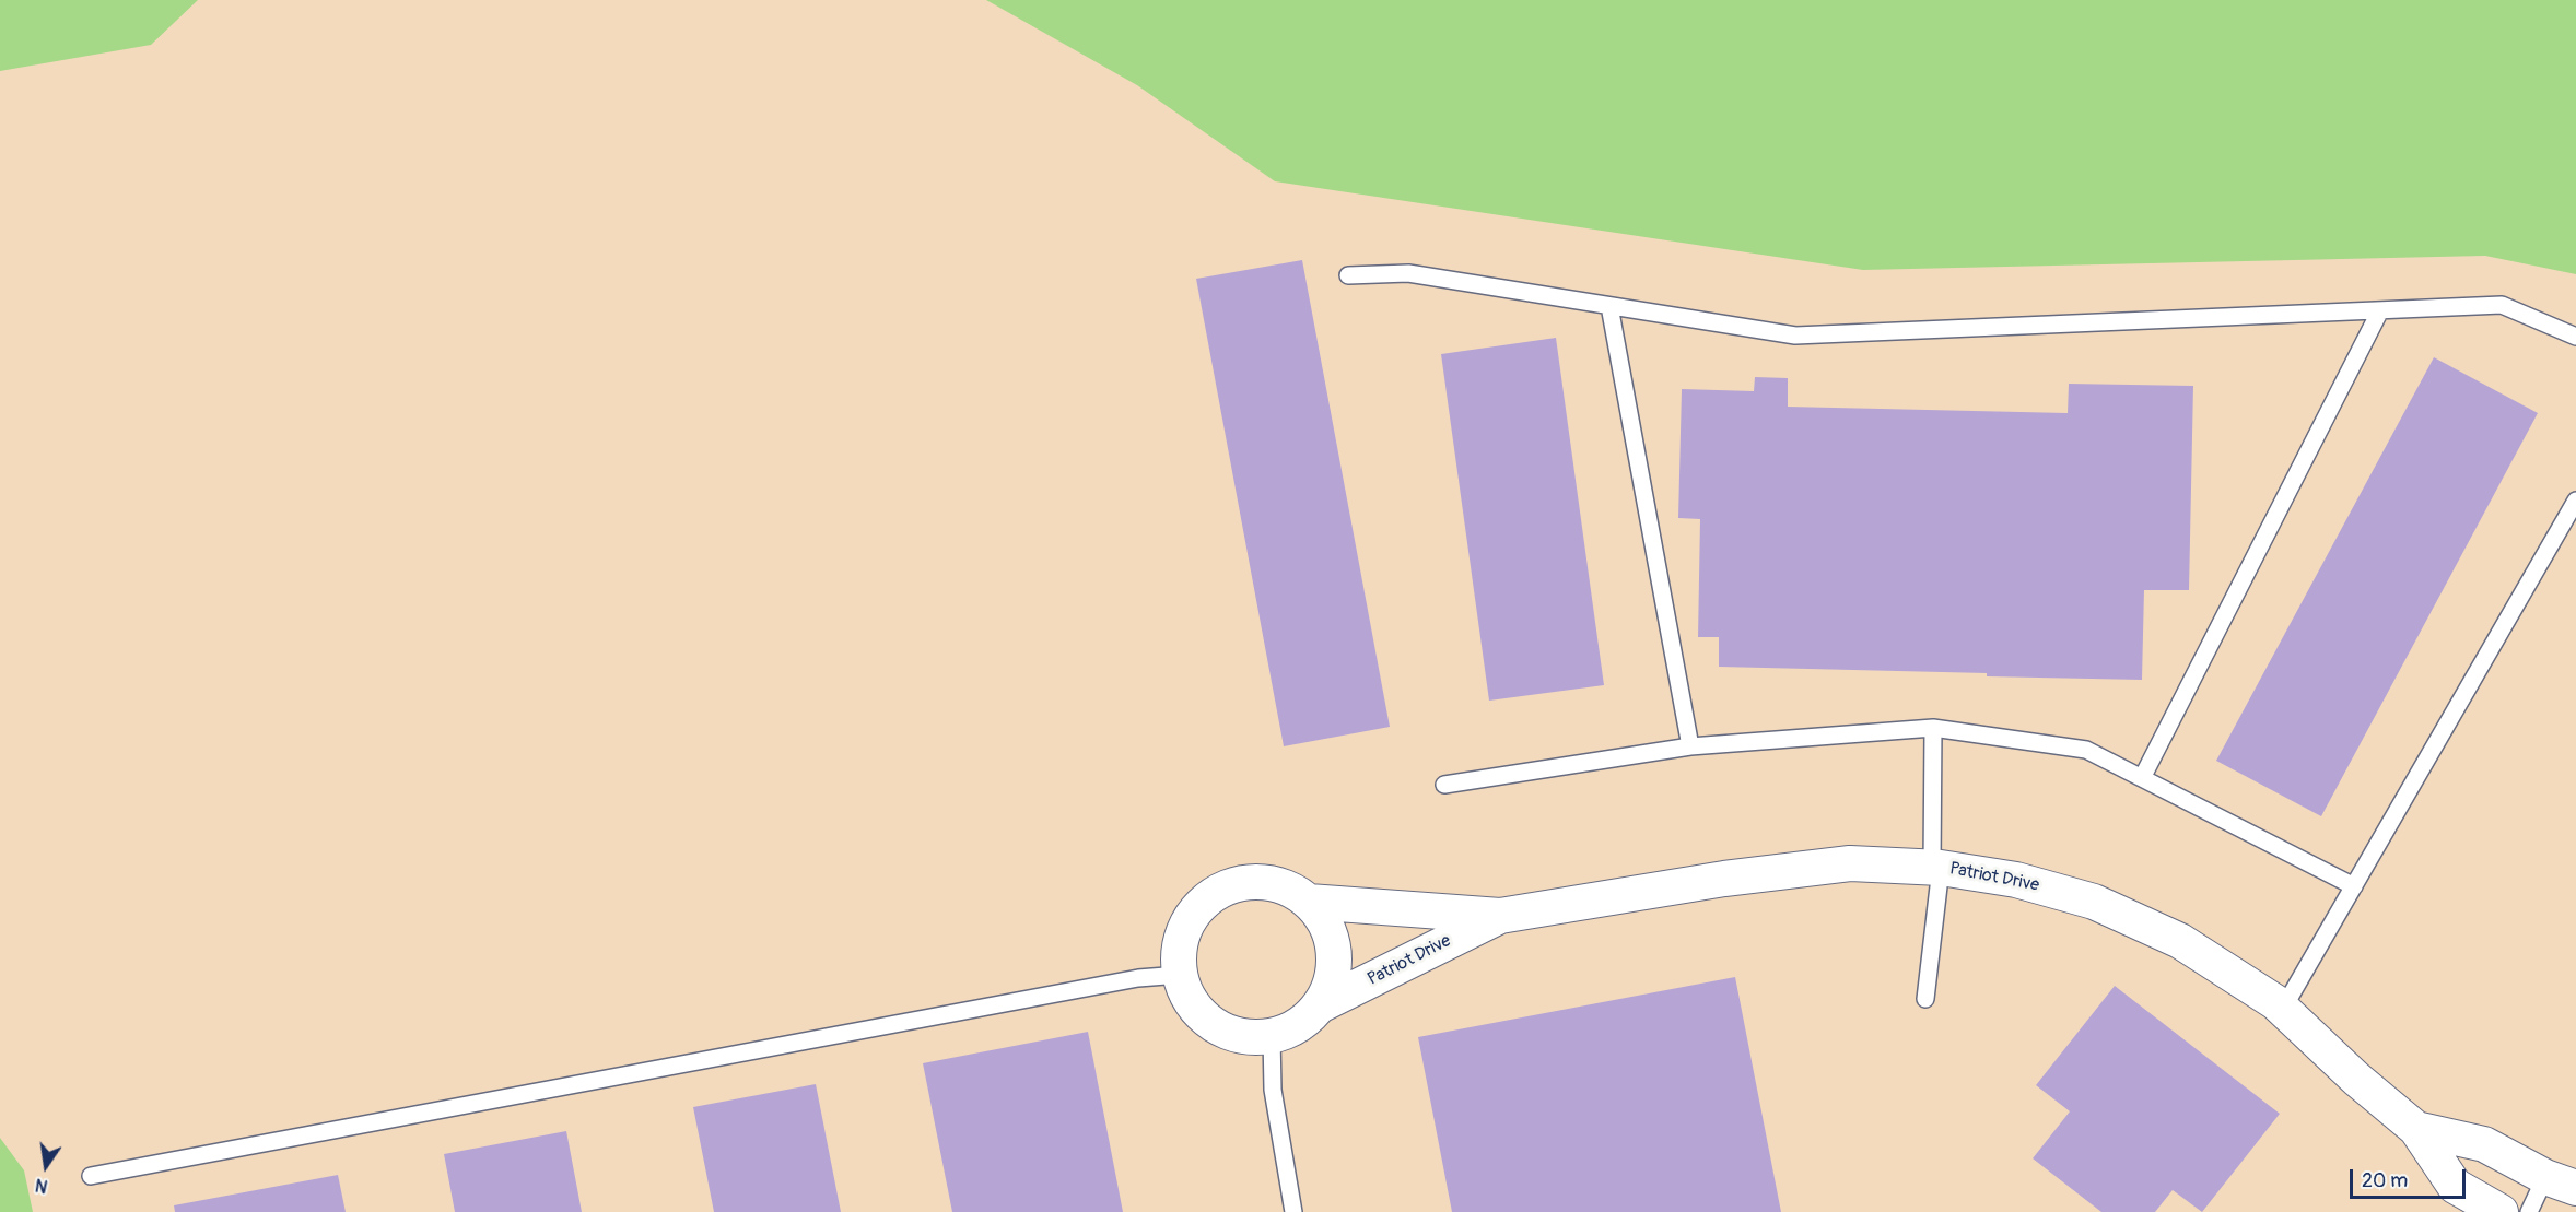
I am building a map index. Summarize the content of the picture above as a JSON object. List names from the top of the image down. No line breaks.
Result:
{"streets":{"street":["Patriot Drive"]},"scale_bar":"20 m","north":"bottom"}
